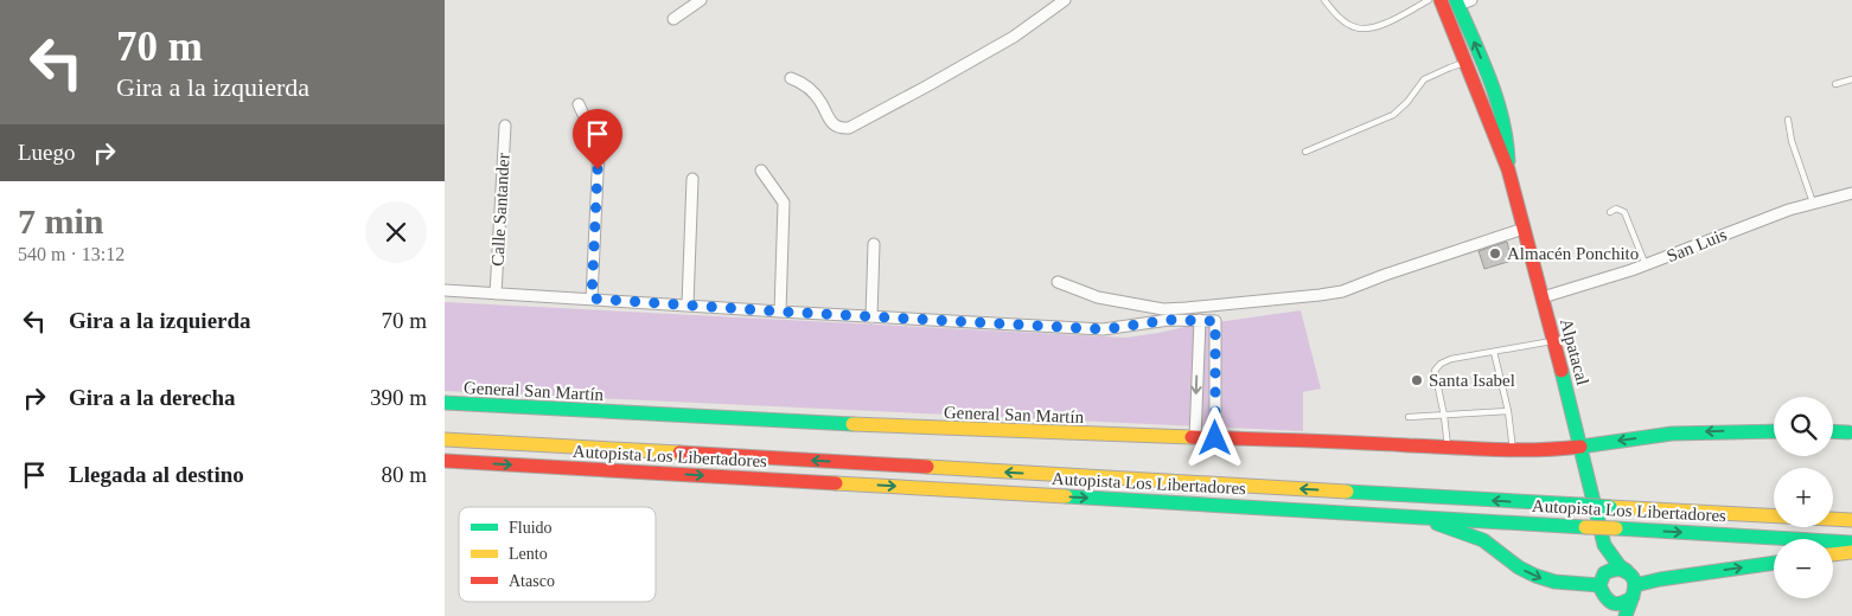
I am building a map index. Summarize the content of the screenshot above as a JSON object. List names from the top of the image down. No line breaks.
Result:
{"streets":{"main road":["Alpatacal","General San Martín","Autopista Los Libertadores"],"street":["Calle Santander","San Luis"]},"crossings":[["San Luis","Alpatacal"],["Alpatacal","General San Martín"]],"places":["Almacén Ponchito","Santa Isabel"],"legend":["Fluido","Lento","Atasco"],"page":{"turn":["70 m","Gira a la izquierda"],"then":"Luego","heading":["7 min","540 m · 13:12"],"list":[{"name":"Gira a la izquierda","value":"70 m"},{"name":"Gira a la derecha","value":"390 m"},{"name":"Llegada al destino","value":"80 m"}],"map_buttons":["+","−"]}}
